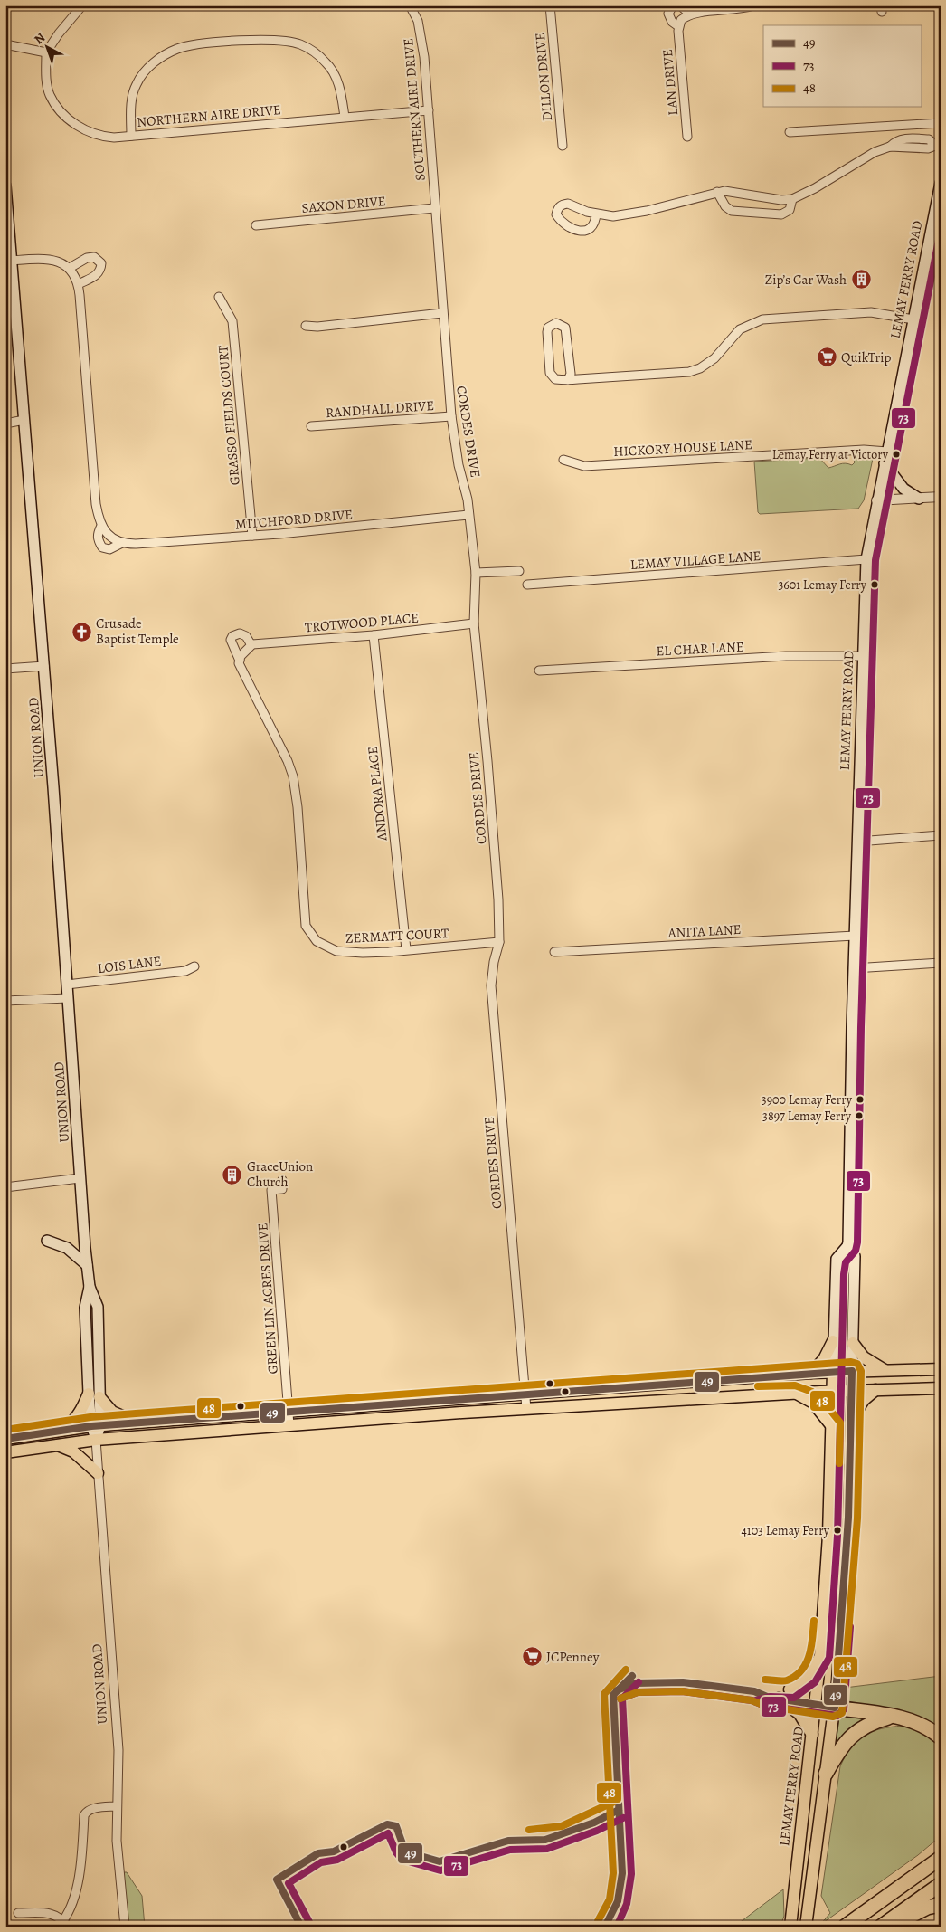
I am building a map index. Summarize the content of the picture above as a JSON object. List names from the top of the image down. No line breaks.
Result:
{"streets":{"main road":["LEMAY FERRY ROAD","UNION ROAD"],"street":["DILLON DRIVE","LAN DRIVE","SOUTHERN AIRE DRIVE","NORTHERN AIRE DRIVE","SAXON DRIVE","RANDHALL DRIVE","GRASSO FIELDS COURT","CORDES DRIVE","HICKORY HOUSE LANE","MITCHFORD DRIVE","LEMAY VILLAGE LANE","TROTWOOD PLACE","EL CHAR LANE","ANDORA PLACE","ANITA LANE","ZERMATT COURT","LOIS LANE","GREEN LIN ACRES DRIVE"]},"crossings":[["SOUTHERN AIRE DRIVE","NORTHERN AIRE DRIVE"],["SOUTHERN AIRE DRIVE","CORDES DRIVE"],["SAXON DRIVE","CORDES DRIVE"],["LEMAY FERRY ROAD","HICKORY HOUSE LANE"],["LEMAY FERRY ROAD","LEMAY VILLAGE LANE"],["LEMAY FERRY ROAD","EL CHAR LANE"],["LEMAY FERRY ROAD","ANITA LANE"],["RANDHALL DRIVE","CORDES DRIVE"],["GRASSO FIELDS COURT","MITCHFORD DRIVE"],["CORDES DRIVE","MITCHFORD DRIVE"],["CORDES DRIVE","TROTWOOD PLACE"],["CORDES DRIVE","ZERMATT COURT"],["TROTWOOD PLACE","ANDORA PLACE"],["UNION ROAD","LOIS LANE"],["ANDORA PLACE","ZERMATT COURT"]],"places":{"building":["Zip’s Car Wash","GraceUnion Church"],"supermarket":["QuikTrip","JCPenney"],"other":["Lemay Ferry at Victory","3601 Lemay Ferry","3900 Lemay Ferry","3897 Lemay Ferry","4103 Lemay Ferry"],"church":["Crusade Baptist Temple"]},"lines":["transit line 73","transit line 48","transit line 49"],"legend":["49","73","48"],"north":"top left"}
